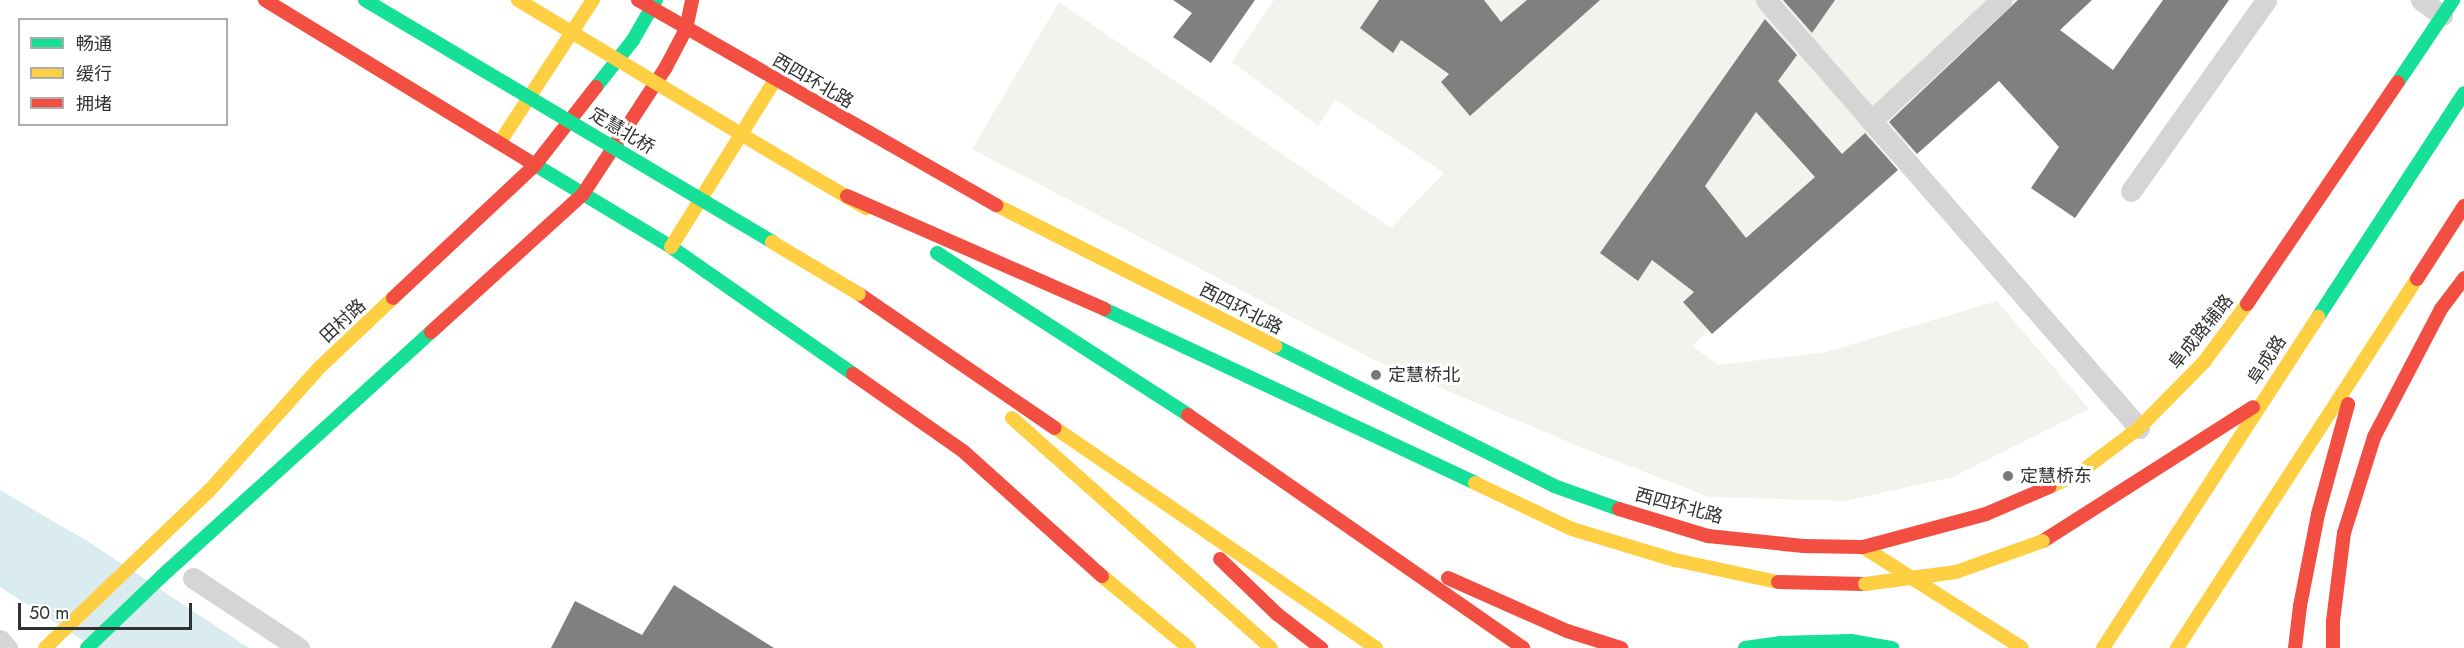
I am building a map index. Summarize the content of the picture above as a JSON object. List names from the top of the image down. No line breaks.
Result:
{"streets":{"main road":["西四环北路","定慧北桥","田村路","阜成路辅路","阜成路"]},"crossings":[["西四环北路","田村路"],["西四环北路","阜成路辅路"]],"places":["定慧桥北","定慧桥东"],"legend":["畅通","缓行","拥堵"],"scale_bar":"50 m"}
